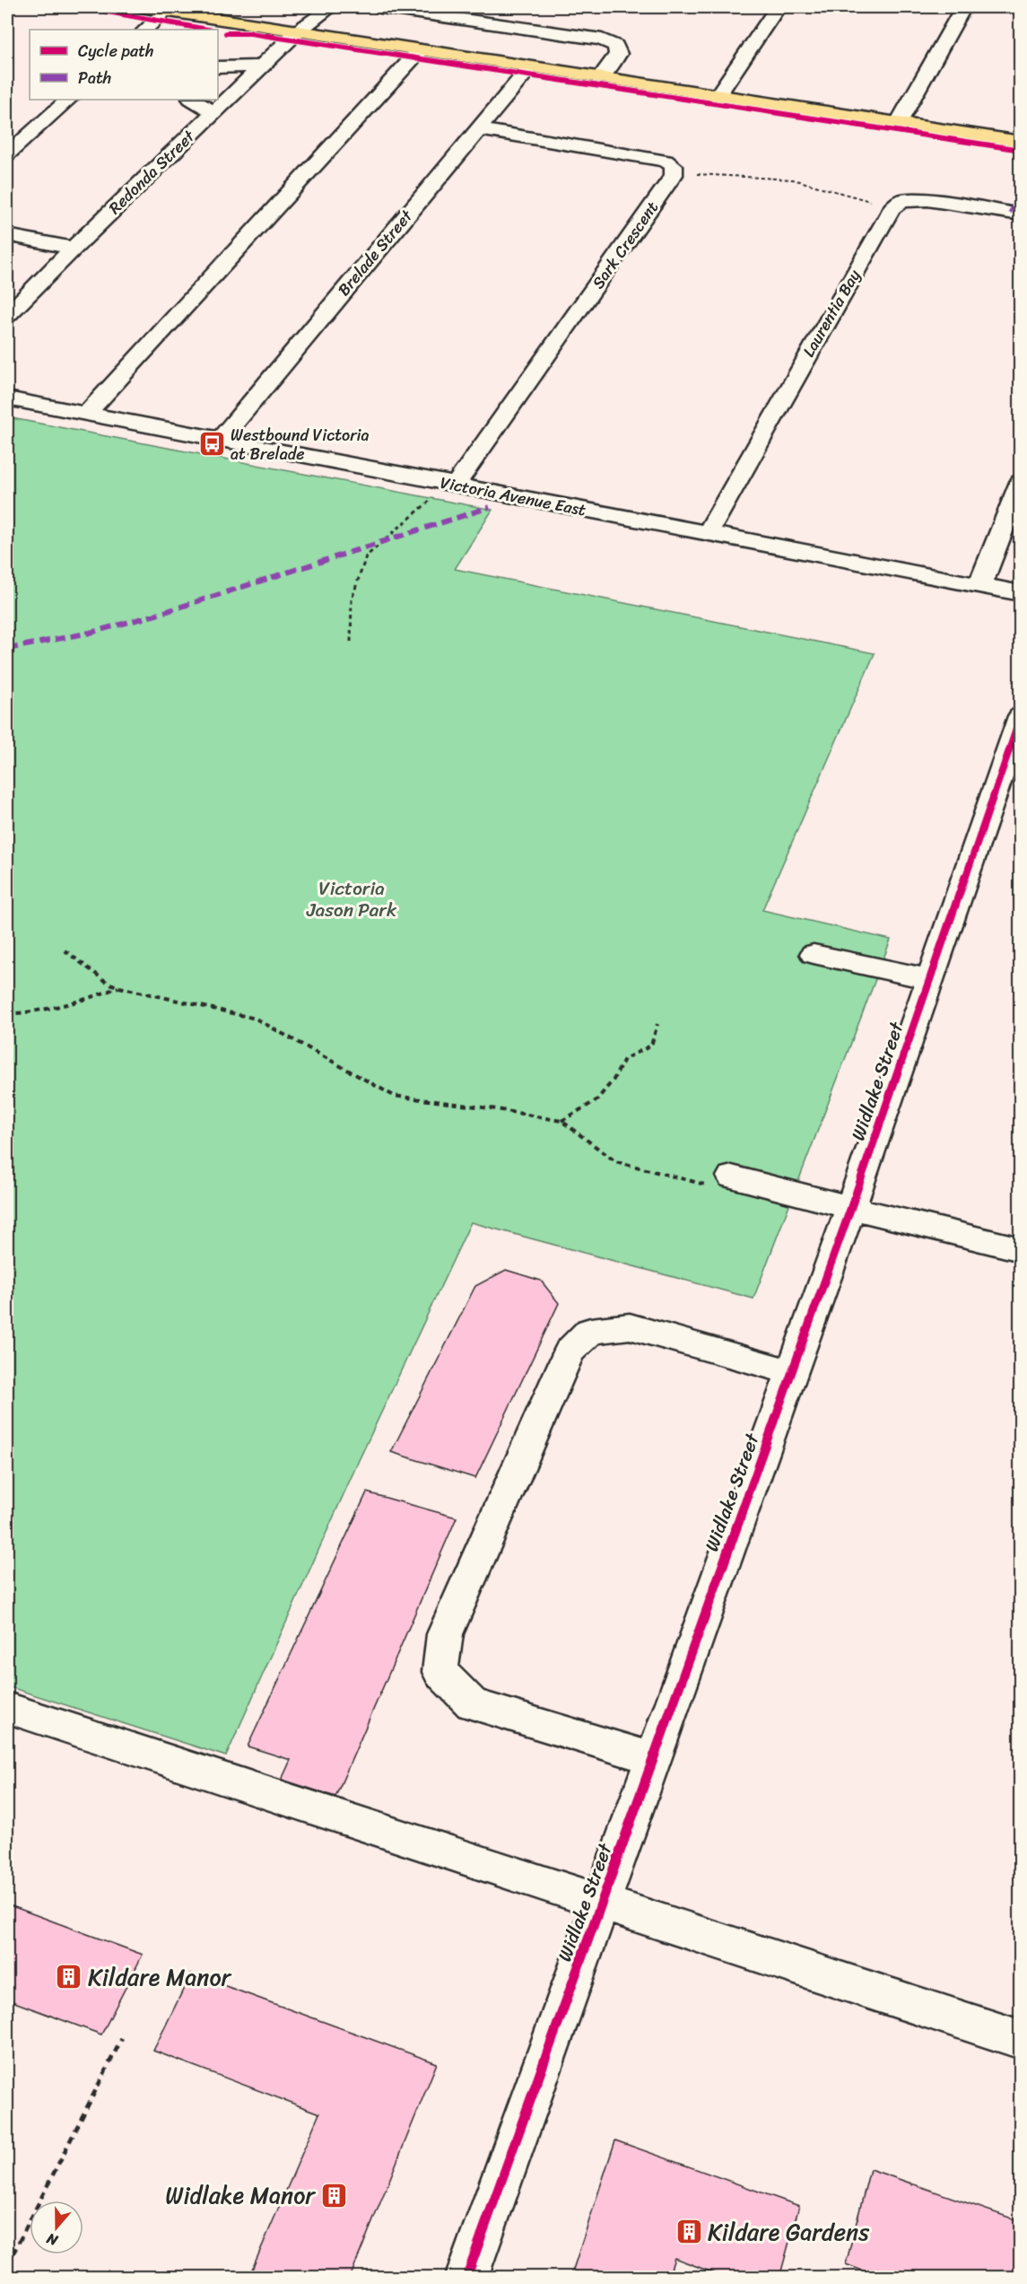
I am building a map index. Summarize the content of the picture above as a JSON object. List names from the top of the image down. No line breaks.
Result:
{"streets":{"street":["Redonda Street","Sark Crescent","Brelade Street","Laurentia Bay","Victoria Avenue East","Widlake Street"]},"crossings":[["Sark Crescent","Victoria Avenue East"],["Brelade Street","Victoria Avenue East"],["Laurentia Bay","Victoria Avenue East"]],"parks":["Victoria Jason Park"],"places":{"bus stop":["Westbound Victoria at Brelade"],"building":["Kildare Manor","Widlake Manor","Kildare Gardens"]},"legend":["Cycle path","Path"],"north":"bottom"}
